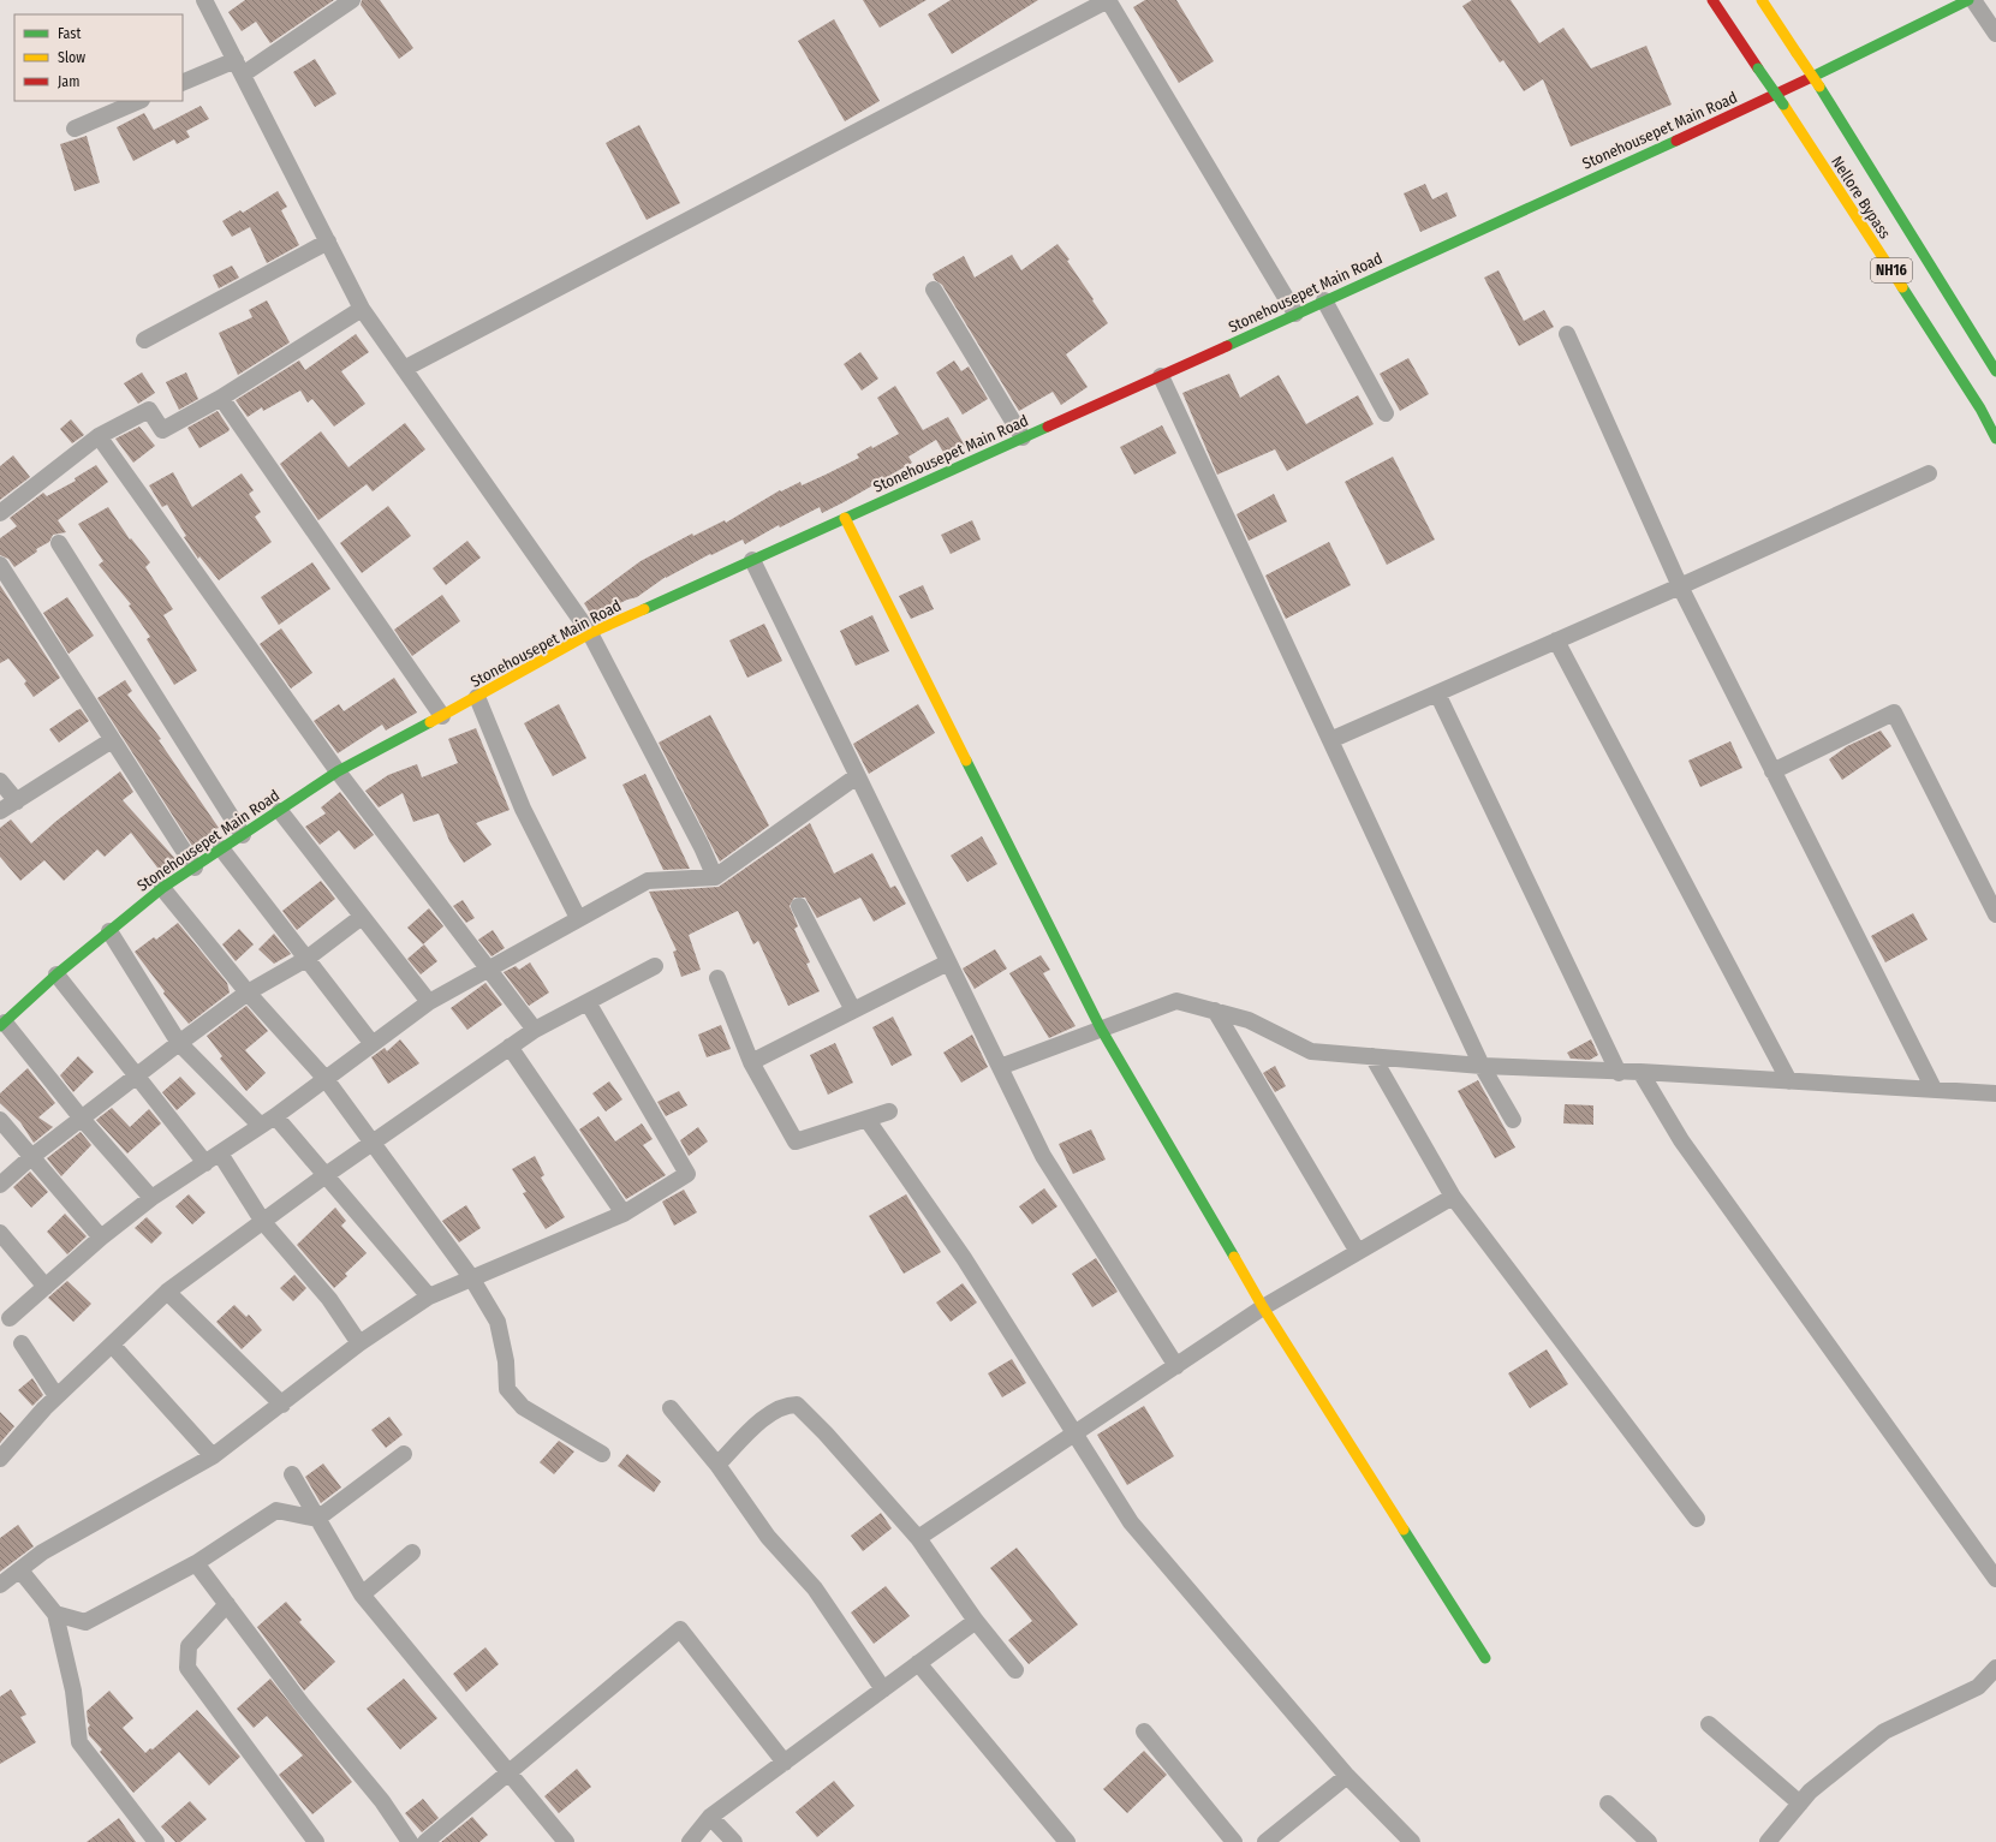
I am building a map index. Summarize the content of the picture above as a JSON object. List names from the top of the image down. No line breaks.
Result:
{"streets":{"main road":["Stonehousepet Main Road","Nellore Bypass","NH16"]},"legend":["Fast","Slow","Jam"]}
